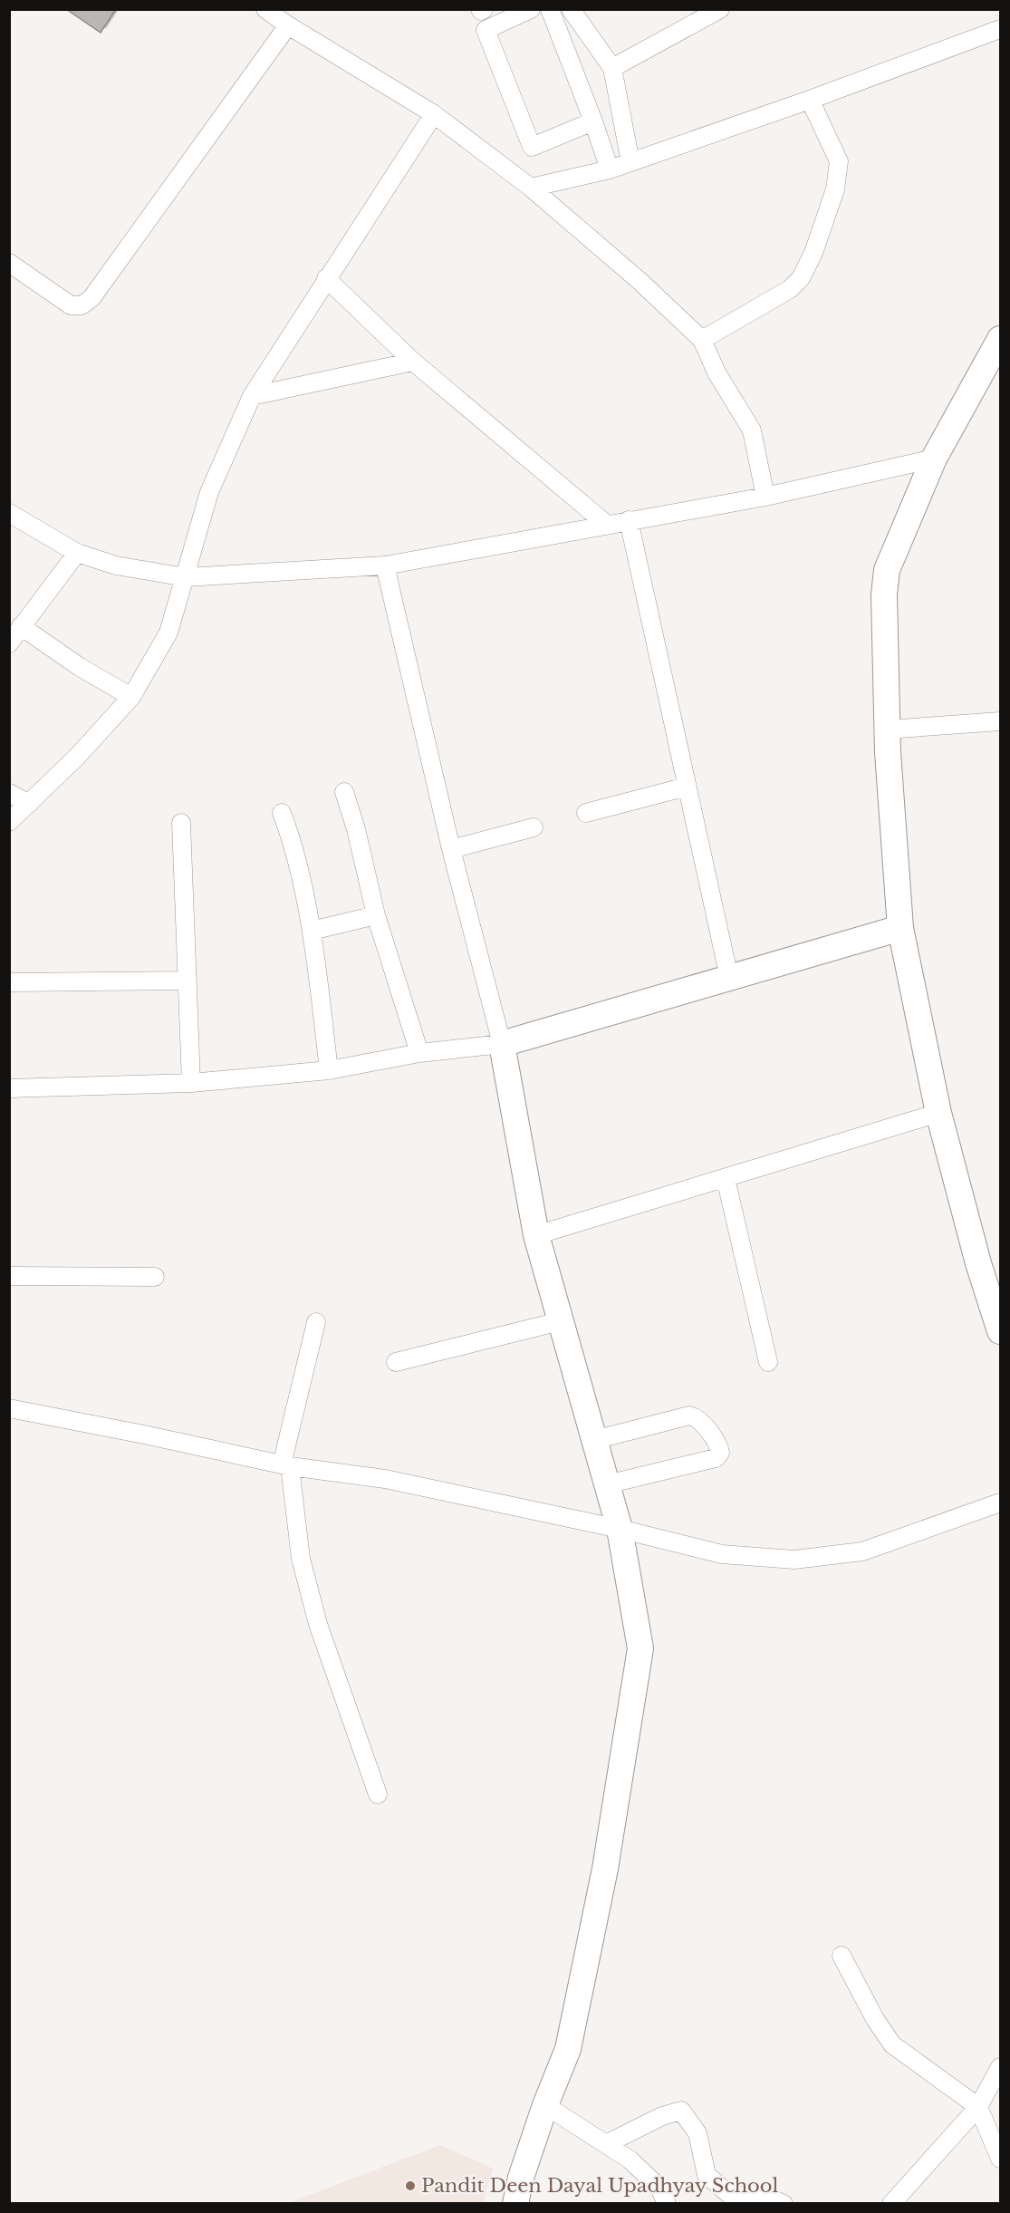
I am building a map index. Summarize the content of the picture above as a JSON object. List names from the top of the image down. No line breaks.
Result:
{"places":["Pandit Deen Dayal Upadhyay School"]}
